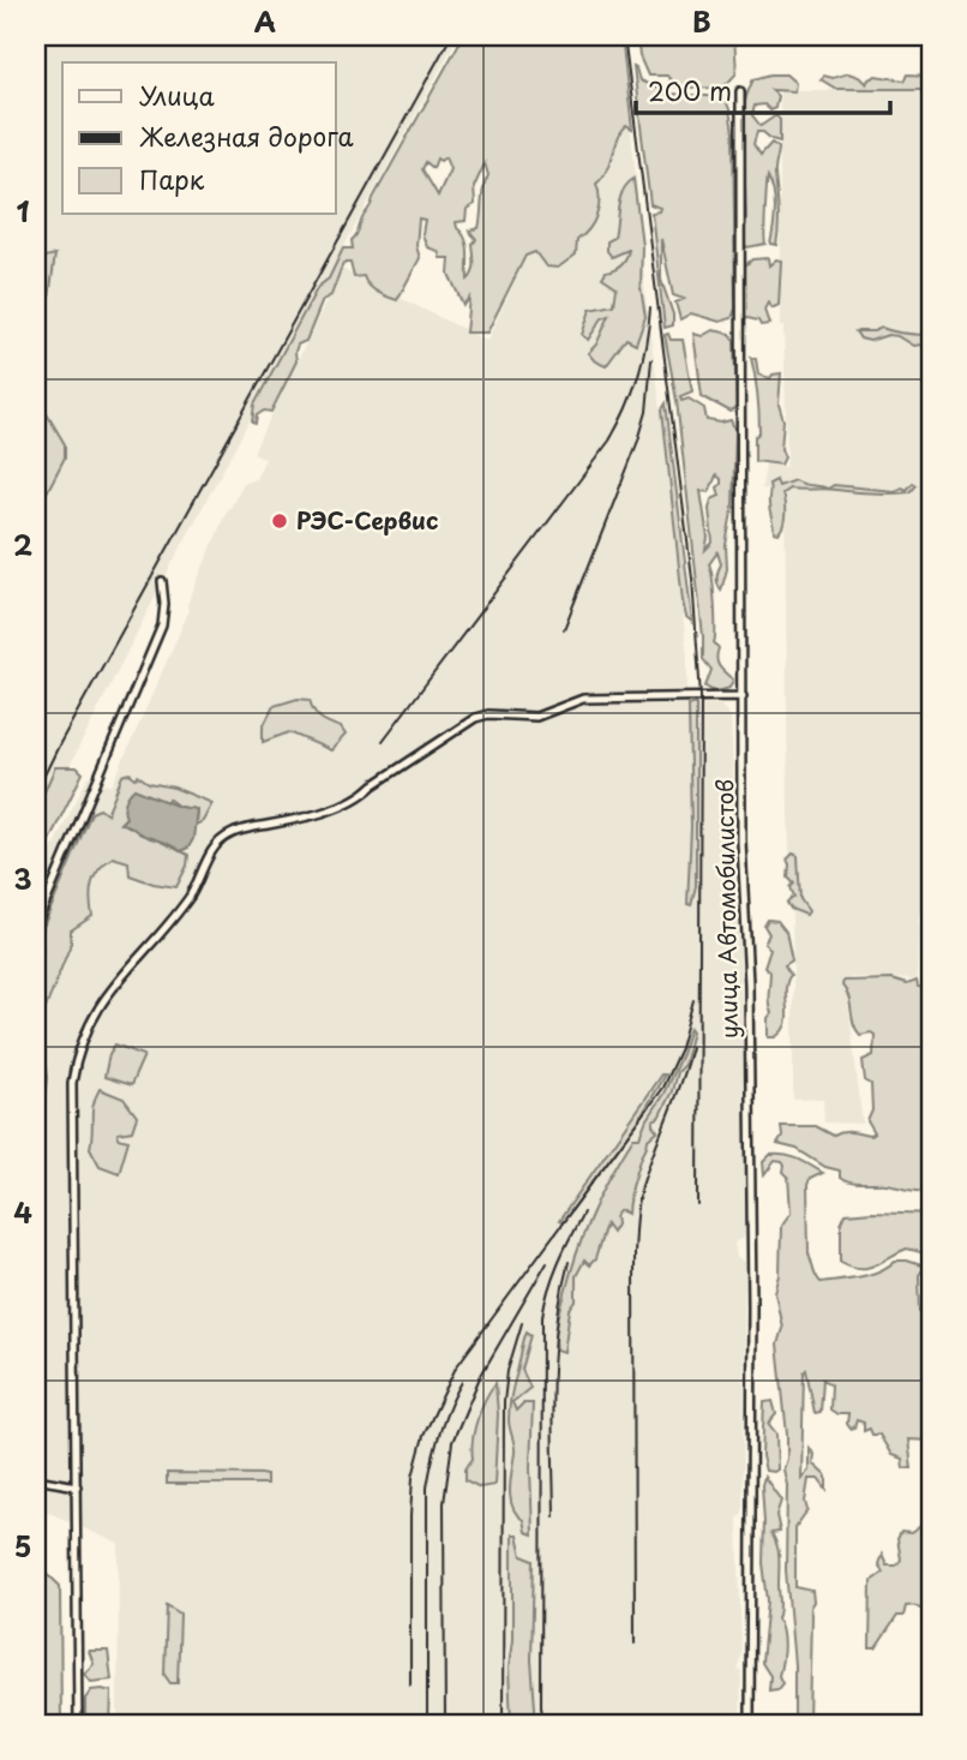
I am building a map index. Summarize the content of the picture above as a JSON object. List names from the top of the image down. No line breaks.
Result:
{"streets":{"street":["улица Автомобилистов"]},"places":["РЭС-Сервис"],"legend":["Улица","Железная дорога","Парк"],"scale_bar":"200 m","grid":{"columns":["A","B"],"rows":["1","2","3","4","5"]}}
